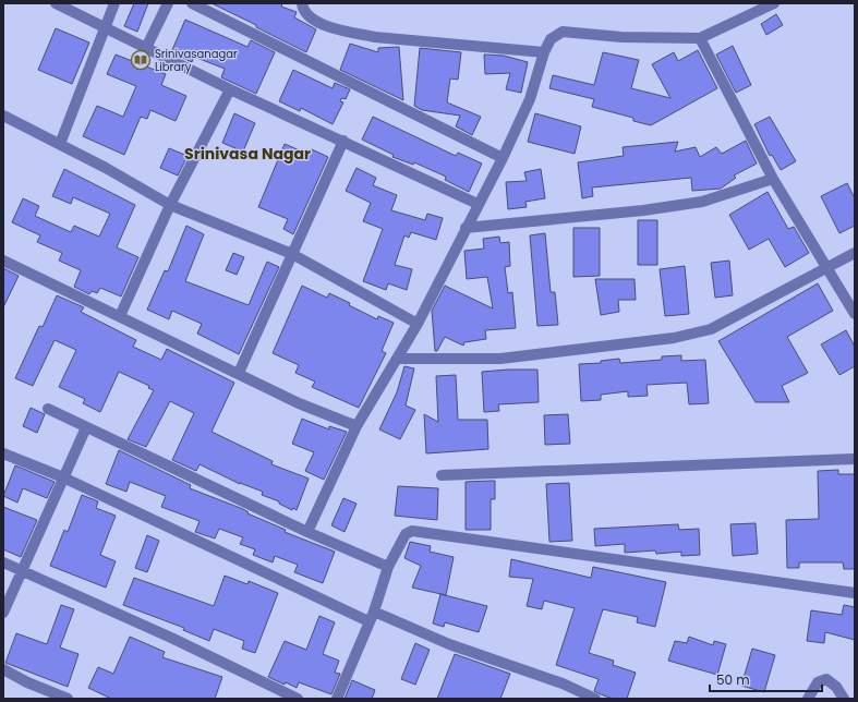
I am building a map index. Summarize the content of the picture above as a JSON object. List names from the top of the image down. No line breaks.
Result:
{"districts":["Srinivasa Nagar"],"places":{"library":["Srinivasanagar Library"]},"scale_bar":"50 m"}
